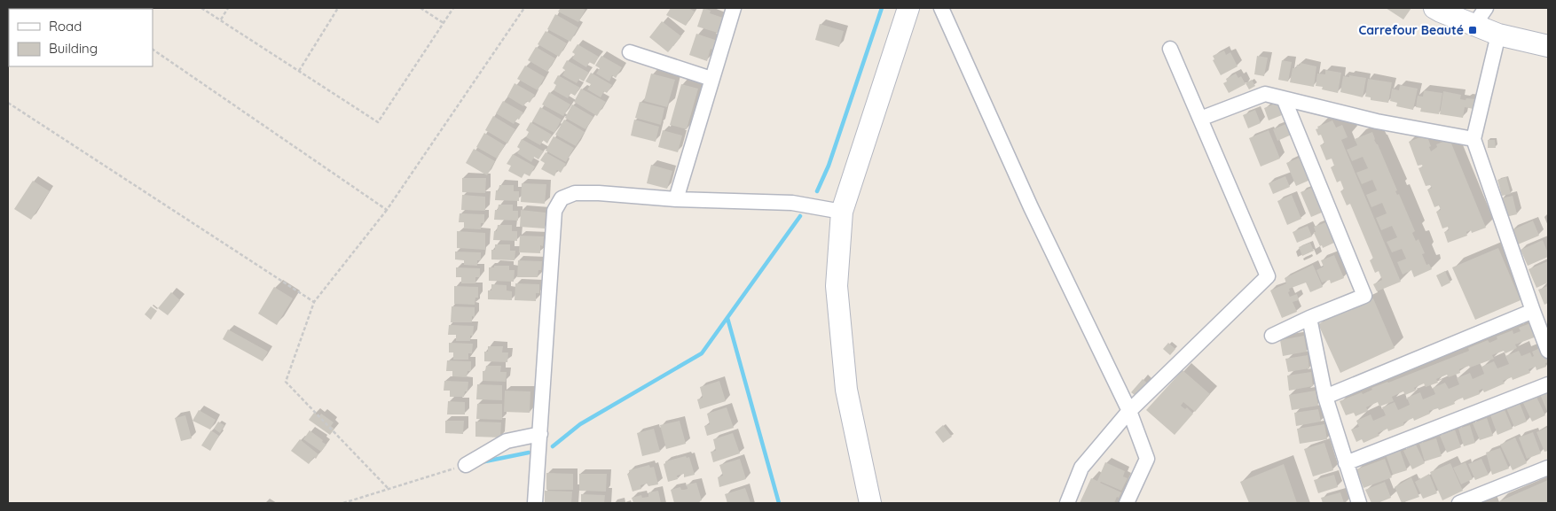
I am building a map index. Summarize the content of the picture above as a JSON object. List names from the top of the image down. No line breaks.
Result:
{"places":{"transit":["Carrefour Beauté"]},"legend":["Road","Building"]}
